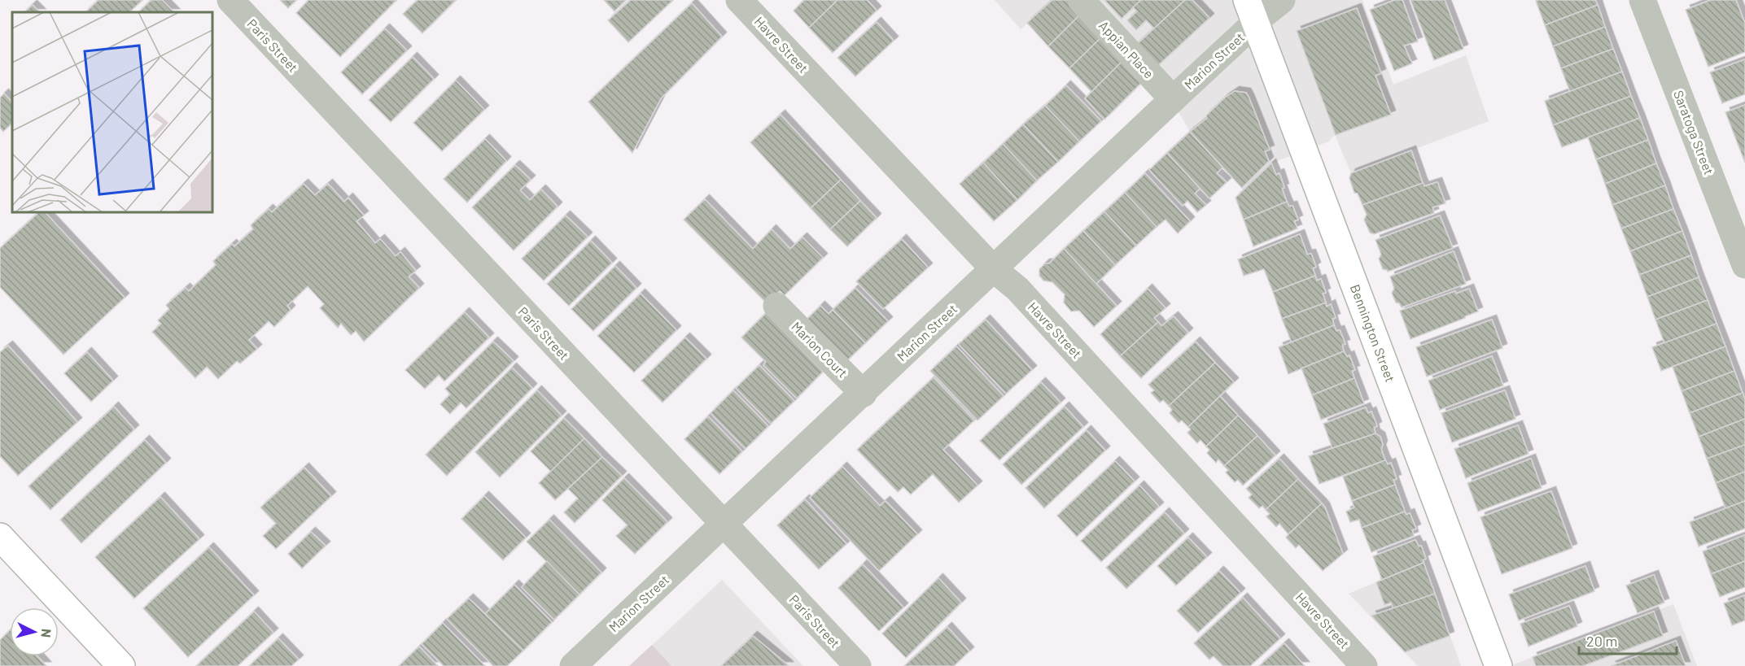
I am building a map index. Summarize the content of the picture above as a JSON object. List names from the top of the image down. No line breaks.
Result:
{"streets":{"main road":["Bennington Street"],"street":["Havre Street","Paris Street","Appian Place","Marion Street","Saratoga Street","Marion Court"]},"crossings":[["Havre Street","Marion Street"],["Paris Street","Marion Street"],["Appian Place","Marion Street"],["Marion Street","Bennington Street"],["Marion Street","Marion Court"]],"scale_bar":"20 m","north":"right"}
